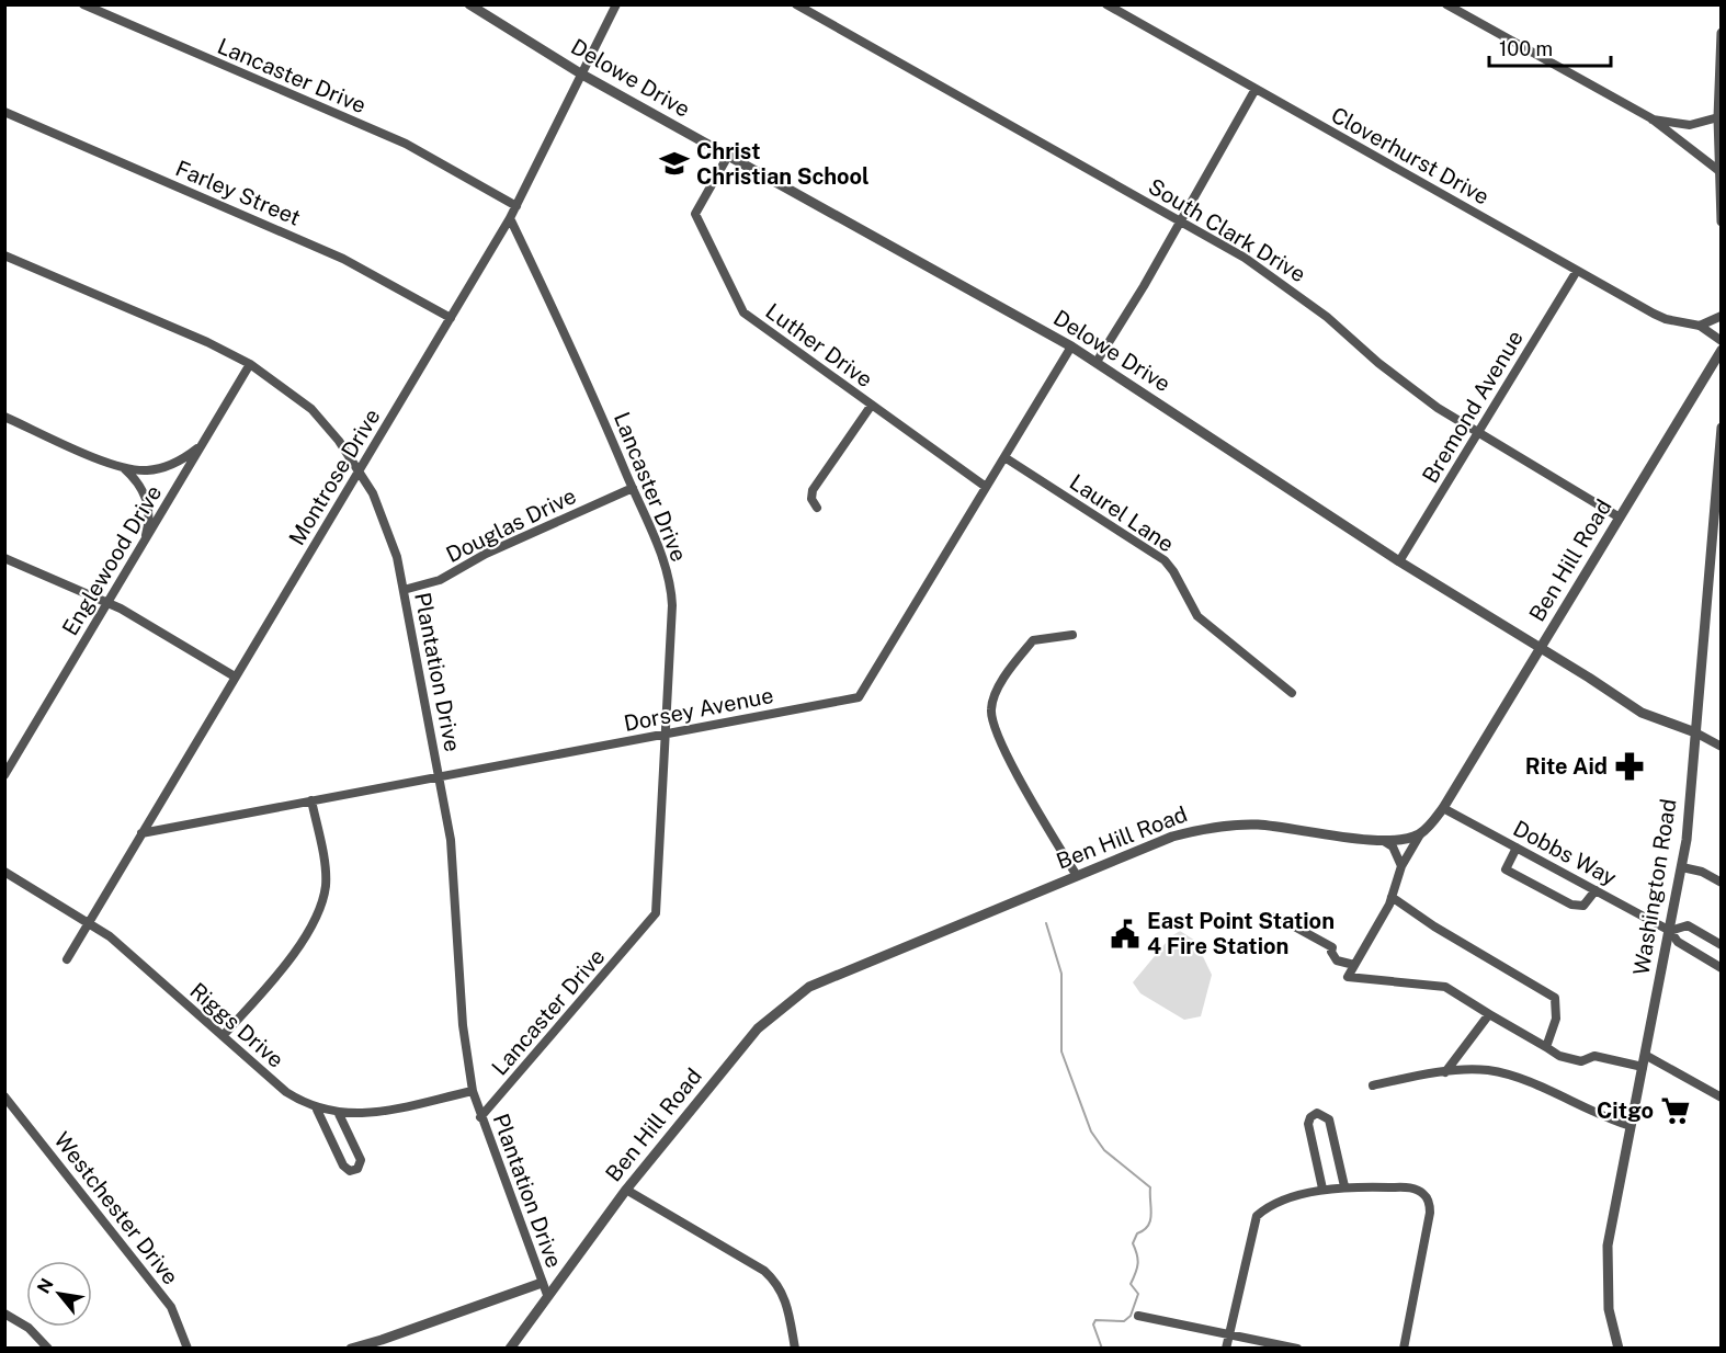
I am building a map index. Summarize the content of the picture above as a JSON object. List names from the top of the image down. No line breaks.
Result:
{"streets":{"street":["Lancaster Drive","Delowe Drive","Cloverhurst Drive","Farley Street","South Clark Drive","Luther Drive","Bremond Avenue","Montrose Drive","Laurel Lane","Douglas Drive","Englewood Drive","Ben Hill Road","Plantation Drive","Dorsey Avenue","Dobbs Way","Washington Road","Riggs Drive","Westchester Drive"]},"crossings":[["Lancaster Drive","Montrose Drive"],["Lancaster Drive","Douglas Drive"],["Lancaster Drive","Plantation Drive"],["Lancaster Drive","Dorsey Avenue"],["Delowe Drive","Luther Drive"],["Delowe Drive","Bremond Avenue"],["Delowe Drive","Montrose Drive"],["Delowe Drive","Ben Hill Road"],["Delowe Drive","Dorsey Avenue"],["Delowe Drive","Washington Road"],["Cloverhurst Drive","Bremond Avenue"],["Farley Street","Montrose Drive"],["South Clark Drive","Bremond Avenue"],["South Clark Drive","Ben Hill Road"],["Luther Drive","Dorsey Avenue"],["Montrose Drive","Plantation Drive"],["Montrose Drive","Dorsey Avenue"],["Montrose Drive","Riggs Drive"],["Laurel Lane","Dorsey Avenue"],["Douglas Drive","Plantation Drive"],["Englewood Drive","Plantation Drive"],["Ben Hill Road","Plantation Drive"],["Ben Hill Road","Dobbs Way"],["Plantation Drive","Dorsey Avenue"],["Plantation Drive","Riggs Drive"],["Dobbs Way","Washington Road"]],"places":{"school or university":["Christ Christian School"],"pharmacy":["Rite Aid"],"public building":["East Point Station 4 Fire Station"],"supermarket":["Citgo"]},"scale_bar":"100 m","north":"top left"}
